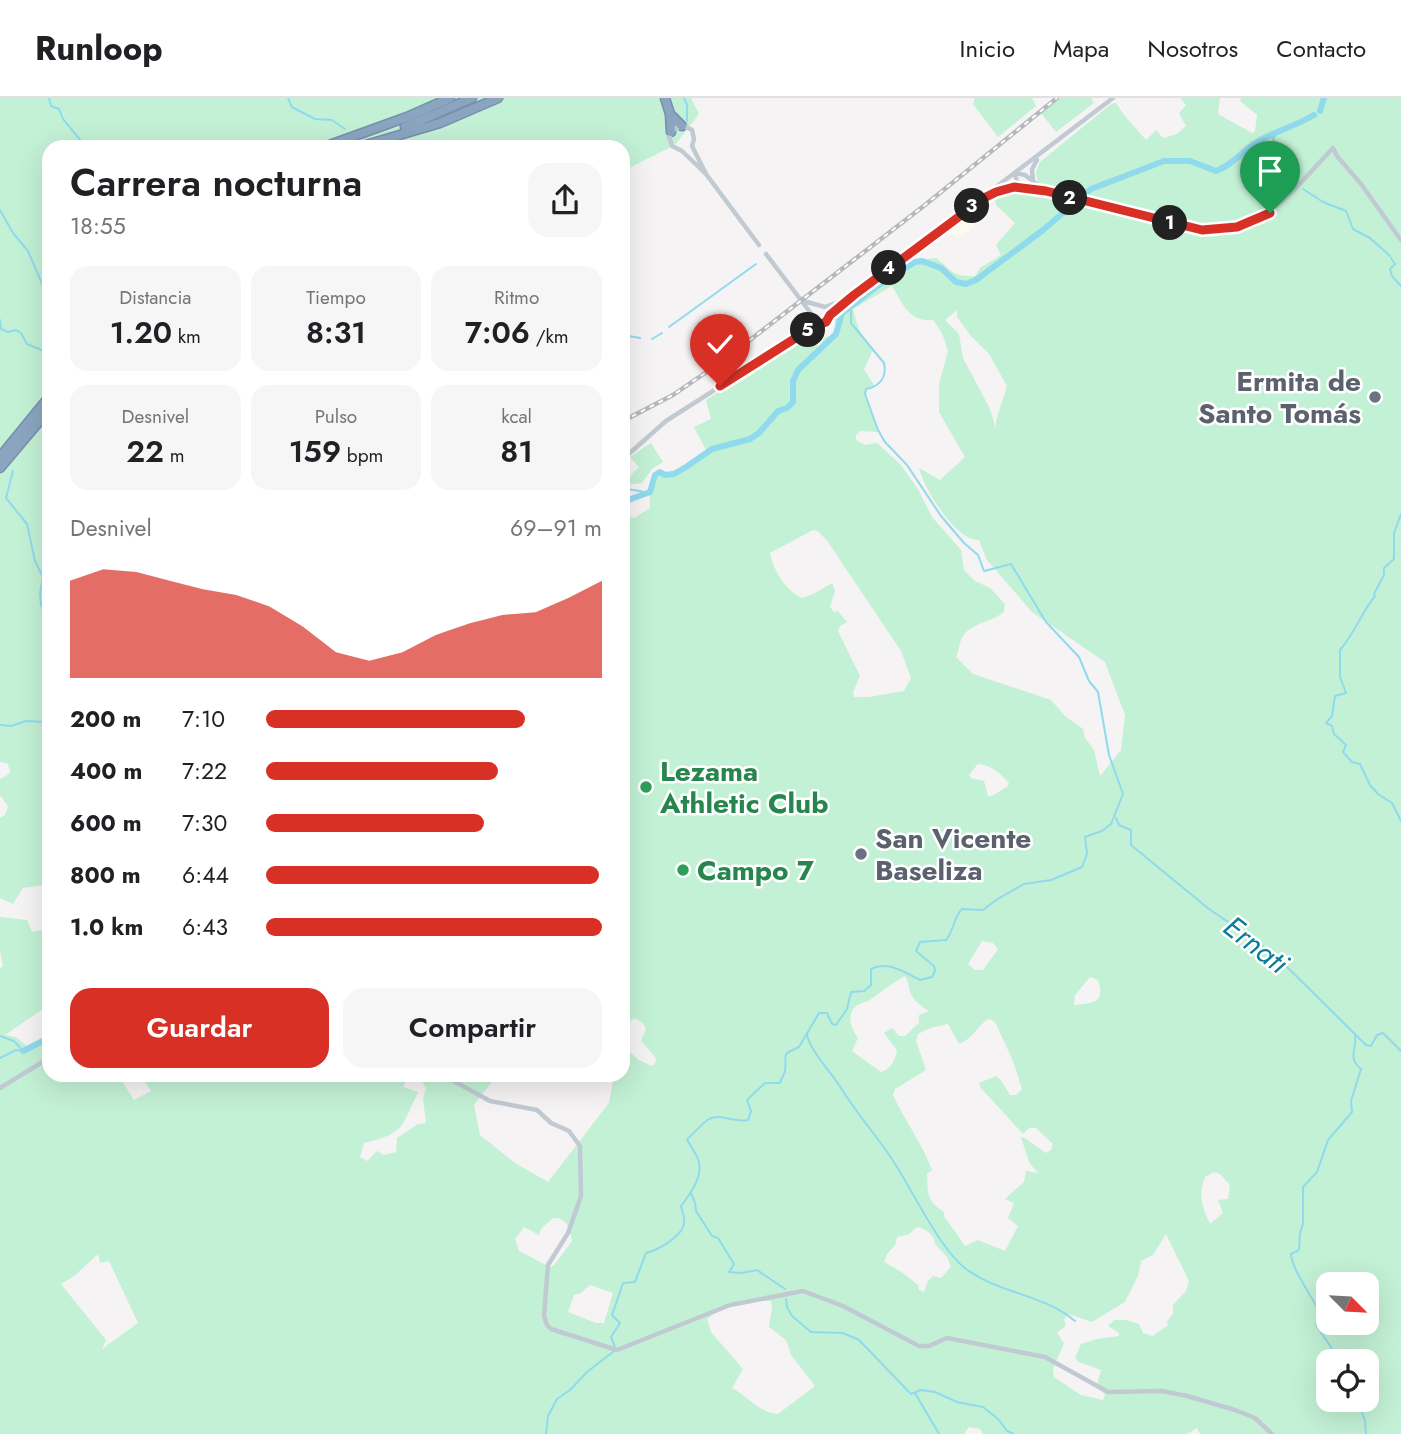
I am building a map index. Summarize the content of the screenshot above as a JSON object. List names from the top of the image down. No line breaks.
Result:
{"water":["Ernati"],"places":["Ermita de Santo Tomás","Lezama Athletic Club","San Vicente Baseliza","Campo 7"],"north":"bottom right","page":{"header":"Runloop","nav":["Inicio","Mapa","Nosotros","Contacto"],"heading":["Carrera nocturna","18:55"],"pins":["2","3","1","4","5"],"stats":[["Distancia","1.20 km"],["Tiempo","8:31"],["Ritmo","7:06 /km"],["Desnivel","22 m"],["Pulso","159 bpm"],["kcal","81"]],"chart":["Desnivel","69–91 m"],"list":[{"name":"200 m","note":"7:10"},{"name":"400 m","note":"7:22"},{"name":"600 m","note":"7:30"},{"name":"800 m","note":"6:44"},{"name":"1.0 km","note":"6:43"}],"buttons":["Guardar","Compartir"]}}
